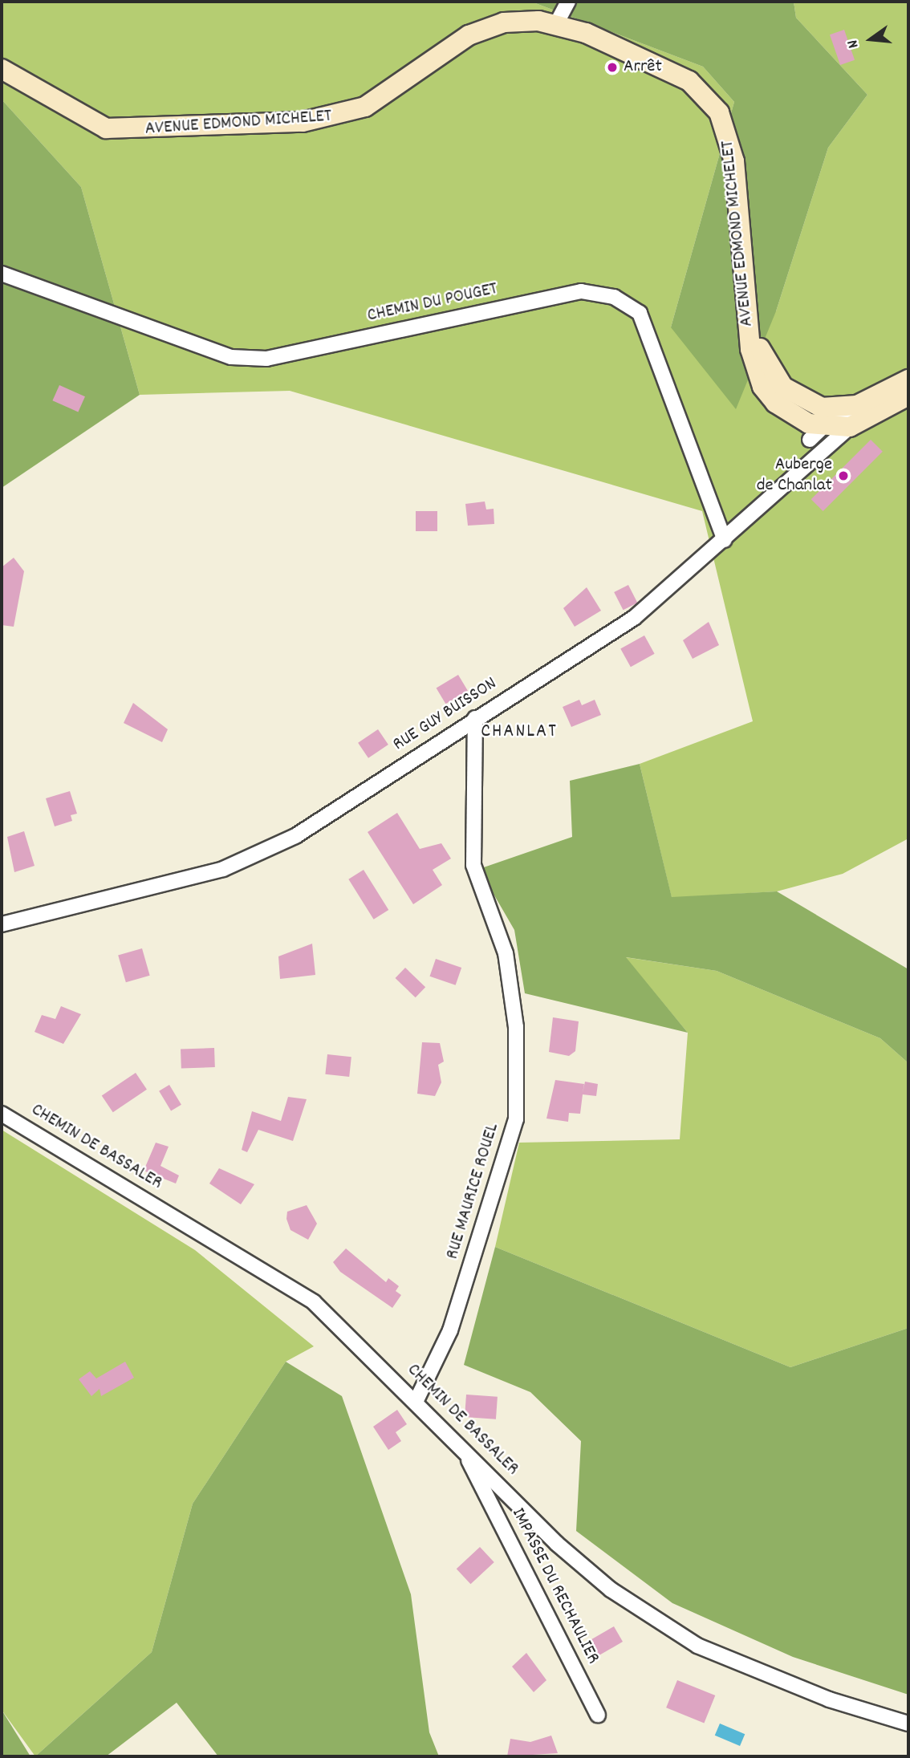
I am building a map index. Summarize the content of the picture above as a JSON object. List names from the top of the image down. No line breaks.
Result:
{"streets":{"main road":["AVENUE EDMOND MICHELET"],"street":["CHEMIN DU POUGET","RUE GUY BUISSON","CHEMIN DE BASSALER","RUE MAURICE ROUEL","IMPASSE DU RECHAULIER"]},"crossings":[["AVENUE EDMOND MICHELET","RUE GUY BUISSON"],["CHEMIN DU POUGET","RUE GUY BUISSON"],["RUE GUY BUISSON","RUE MAURICE ROUEL"],["CHEMIN DE BASSALER","RUE MAURICE ROUEL"],["CHEMIN DE BASSALER","IMPASSE DU RECHAULIER"]],"districts":["CHANLAT"],"places":["Arrêt","Auberge de Chanlat"],"north":"left"}
